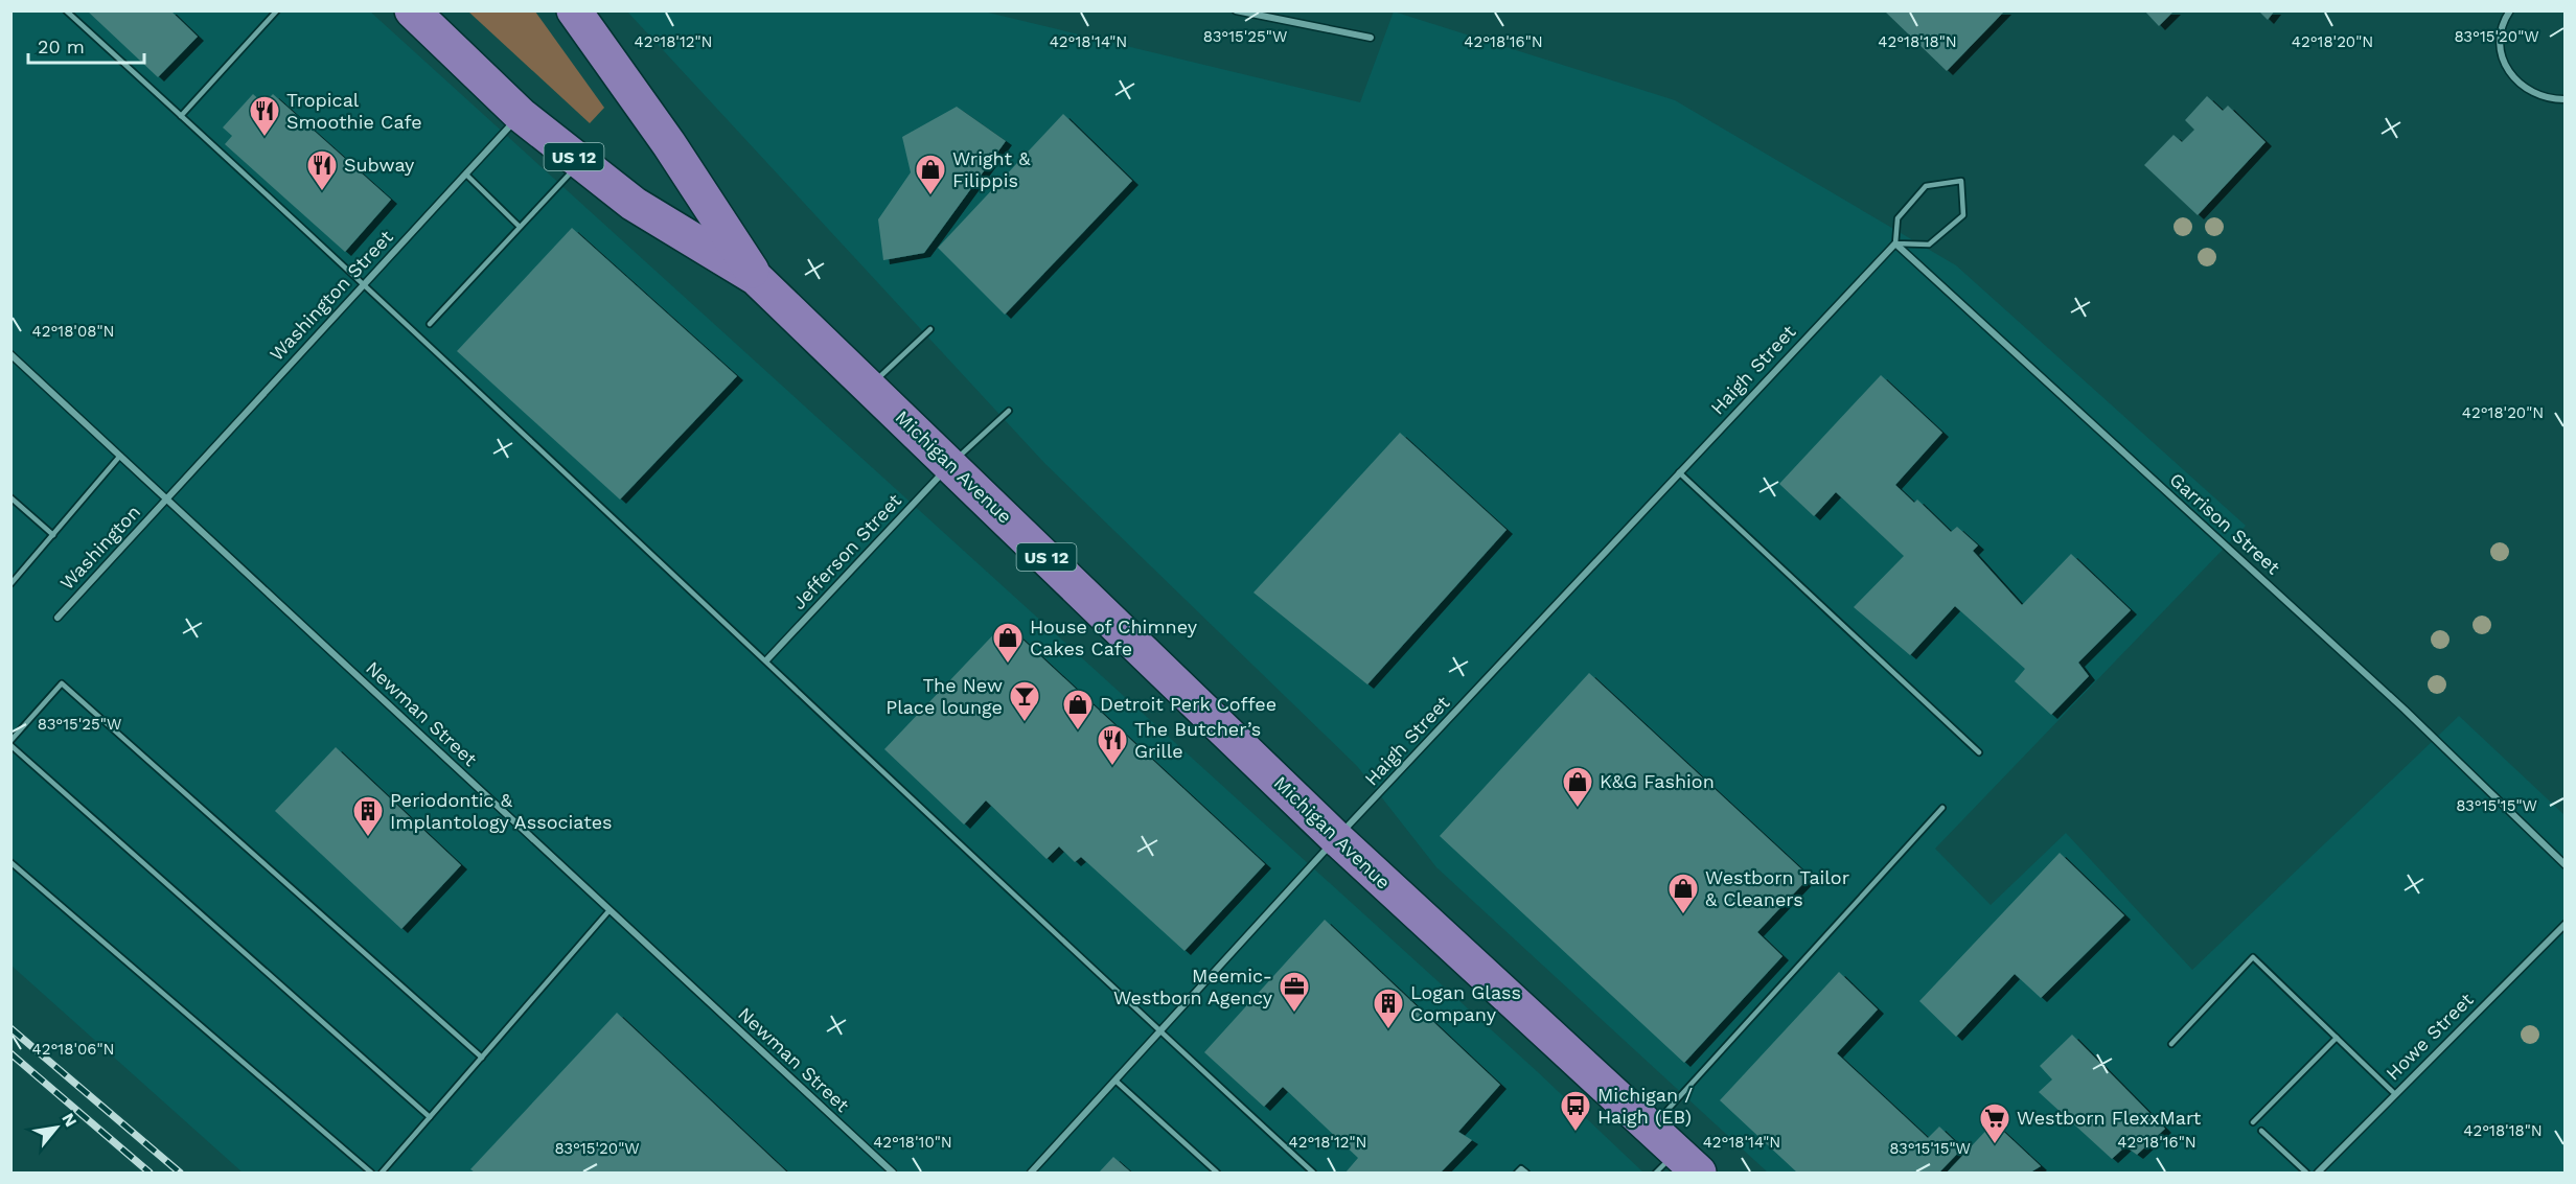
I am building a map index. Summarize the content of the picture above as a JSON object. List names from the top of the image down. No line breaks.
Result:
{"streets":{"main road":["US 12","Michigan Avenue"],"street":["Washington Street","Haigh Street","Garrison Street","Washington","Jefferson Street","Newman Street","Howe Street"]},"crossings":[["Washington Street","Michigan Avenue"],["Washington Street","Washington"],["Washington Street","Newman Street"],["Haigh Street","Michigan Avenue"],["Haigh Street","Garrison Street"],["Michigan Avenue","Jefferson Street"],["Washington","Newman Street"]],"places":{"restaurant":["Tropical Smoothie Cafe","Subway","The Butcher’s Grille"],"shop":["Wright & Filippis","House of Chimney Cakes Cafe","Detroit Perk Coffee","K&G Fashion","Westborn Tailor & Cleaners"],"bar":["The New Place lounge"],"building":["Periodontic & Implantology Associates","Logan Glass Company"],"office":["Meemic- Westborn Agency"],"bus stop":["Michigan / Haigh (EB)"],"supermarket":["Westborn FlexxMart"]},"scale_bar":"20 m","north":"top right","coordinates":["83°15'25\"W","83°15'20\"W","42°18'12\"N","42°18'14\"N","42°18'16\"N","42°18'18\"N","42°18'20\"N","42°18'08\"N","83°15'15\"W","42°18'06\"N","42°18'10\"N"]}
